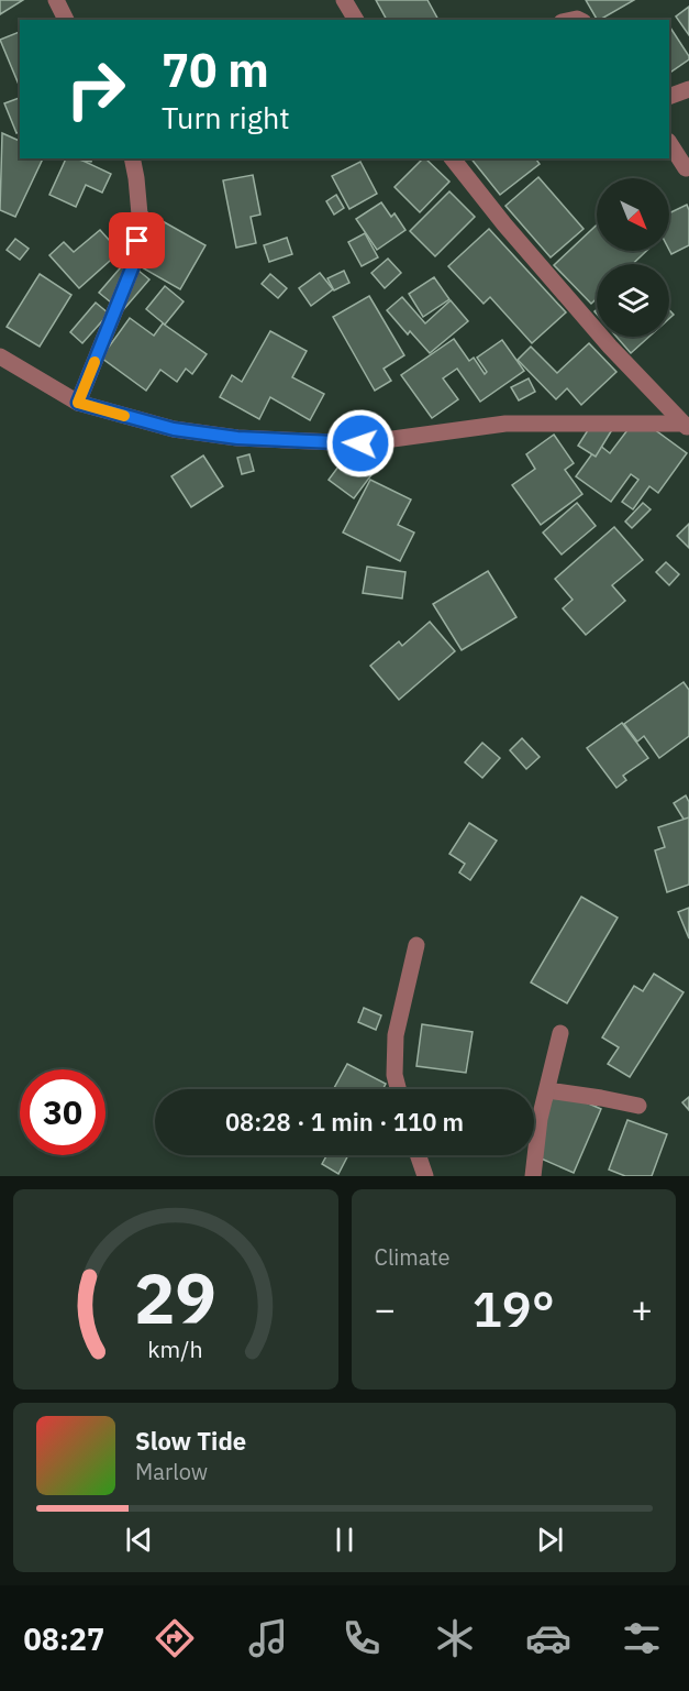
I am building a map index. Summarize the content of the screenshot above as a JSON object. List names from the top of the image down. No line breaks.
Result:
{"north":"bottom right","page":{"turn":["70 m","Turn right"],"limit":"30","trip":"08:28 · 1 min · 110 m","tile":"Climate","heat":["−","19°","+"],"song":["Slow Tide","Marlow"],"tabs":"08:27","gauge":["29","km/h"]}}
